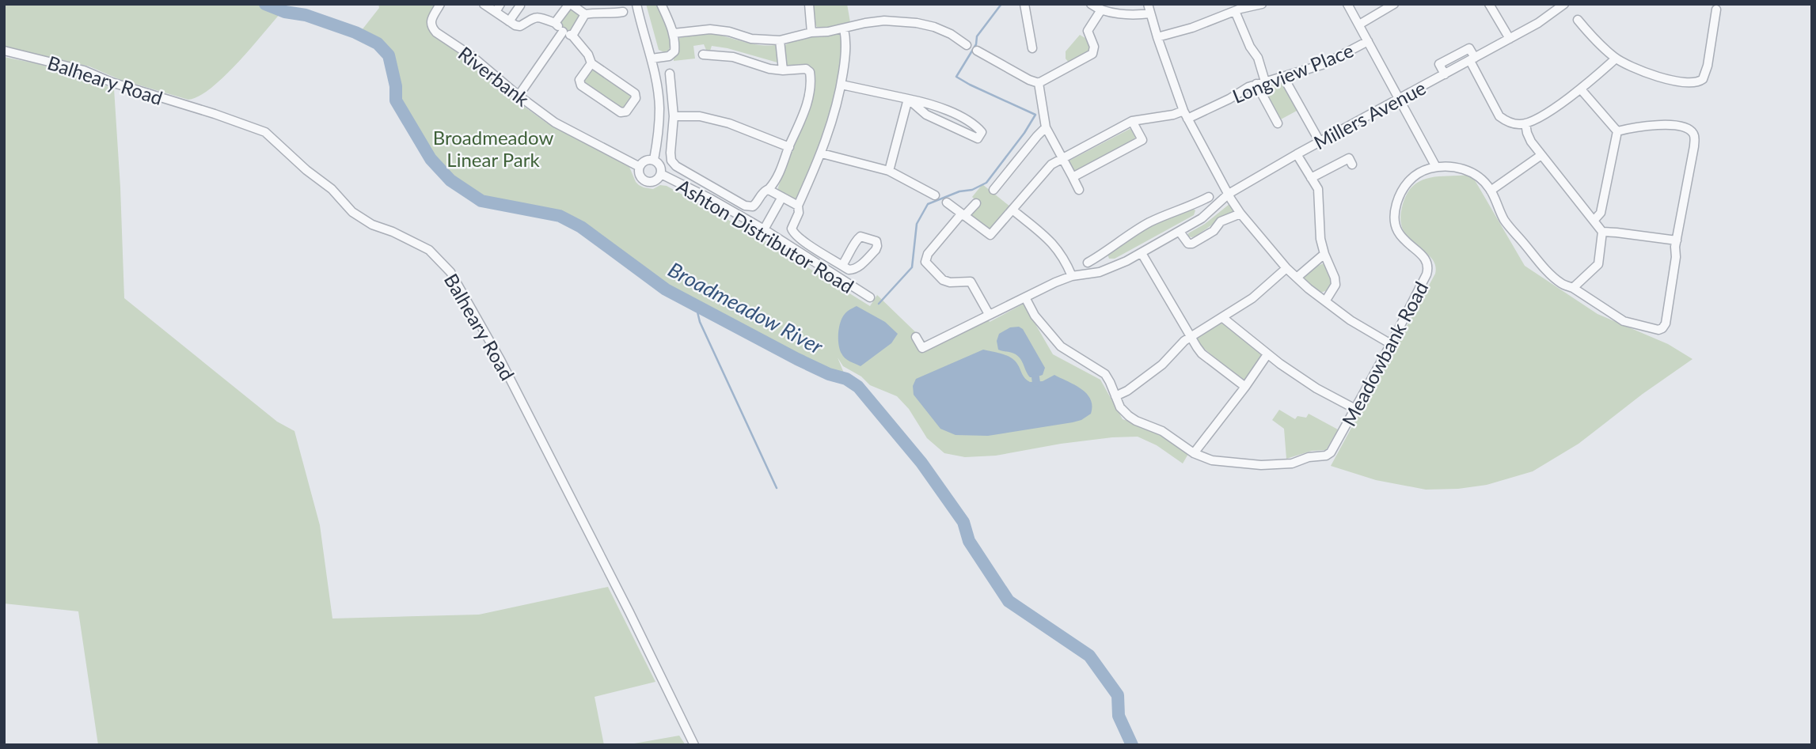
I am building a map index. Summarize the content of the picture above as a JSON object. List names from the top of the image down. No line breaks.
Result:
{"streets":{"street":["Longview Place","Riverbank","Balheary Road","Millers Avenue","Ashton Distributor Road","Meadowbank Road"]},"crossings":[["Riverbank","Ashton Distributor Road"]],"water":["Broadmeadow River"],"parks":["Broadmeadow Linear Park"]}
